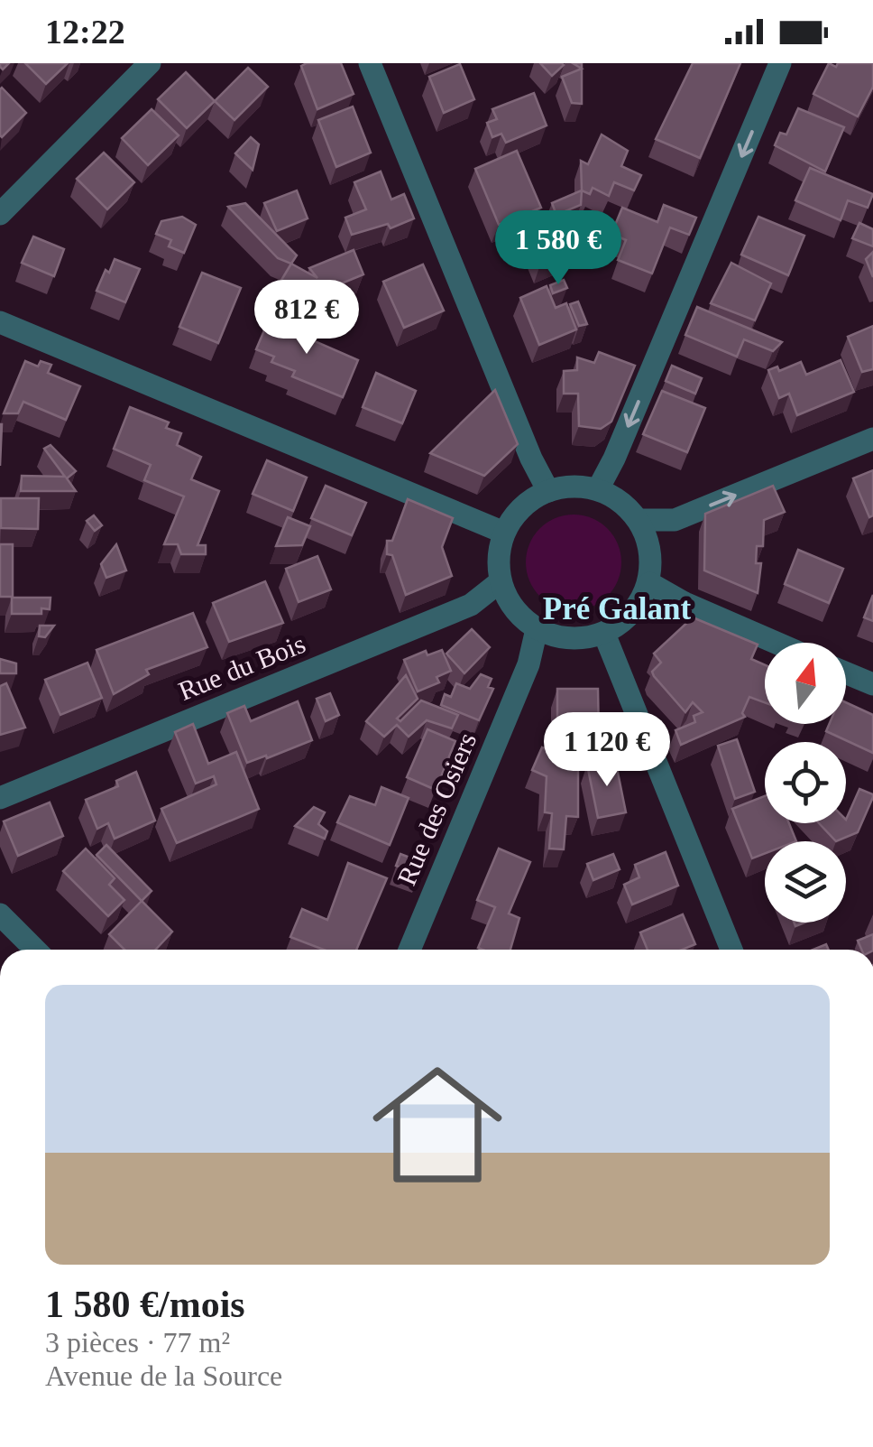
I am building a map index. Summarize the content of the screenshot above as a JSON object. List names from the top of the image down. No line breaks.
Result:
{"streets":{"street":["Rue du Bois","Rue des Osiers"]},"crossings":[["Rue du Bois","Rue des Osiers"]],"districts":["Pré Galant"],"north":"top","page":{"status":"12:22","price":["1 580 €","812 €","1 120 €"],"list":[{"name":"1 580 €/mois","note":"3 pièces · 77 m² · Avenue de la Source"}]}}
